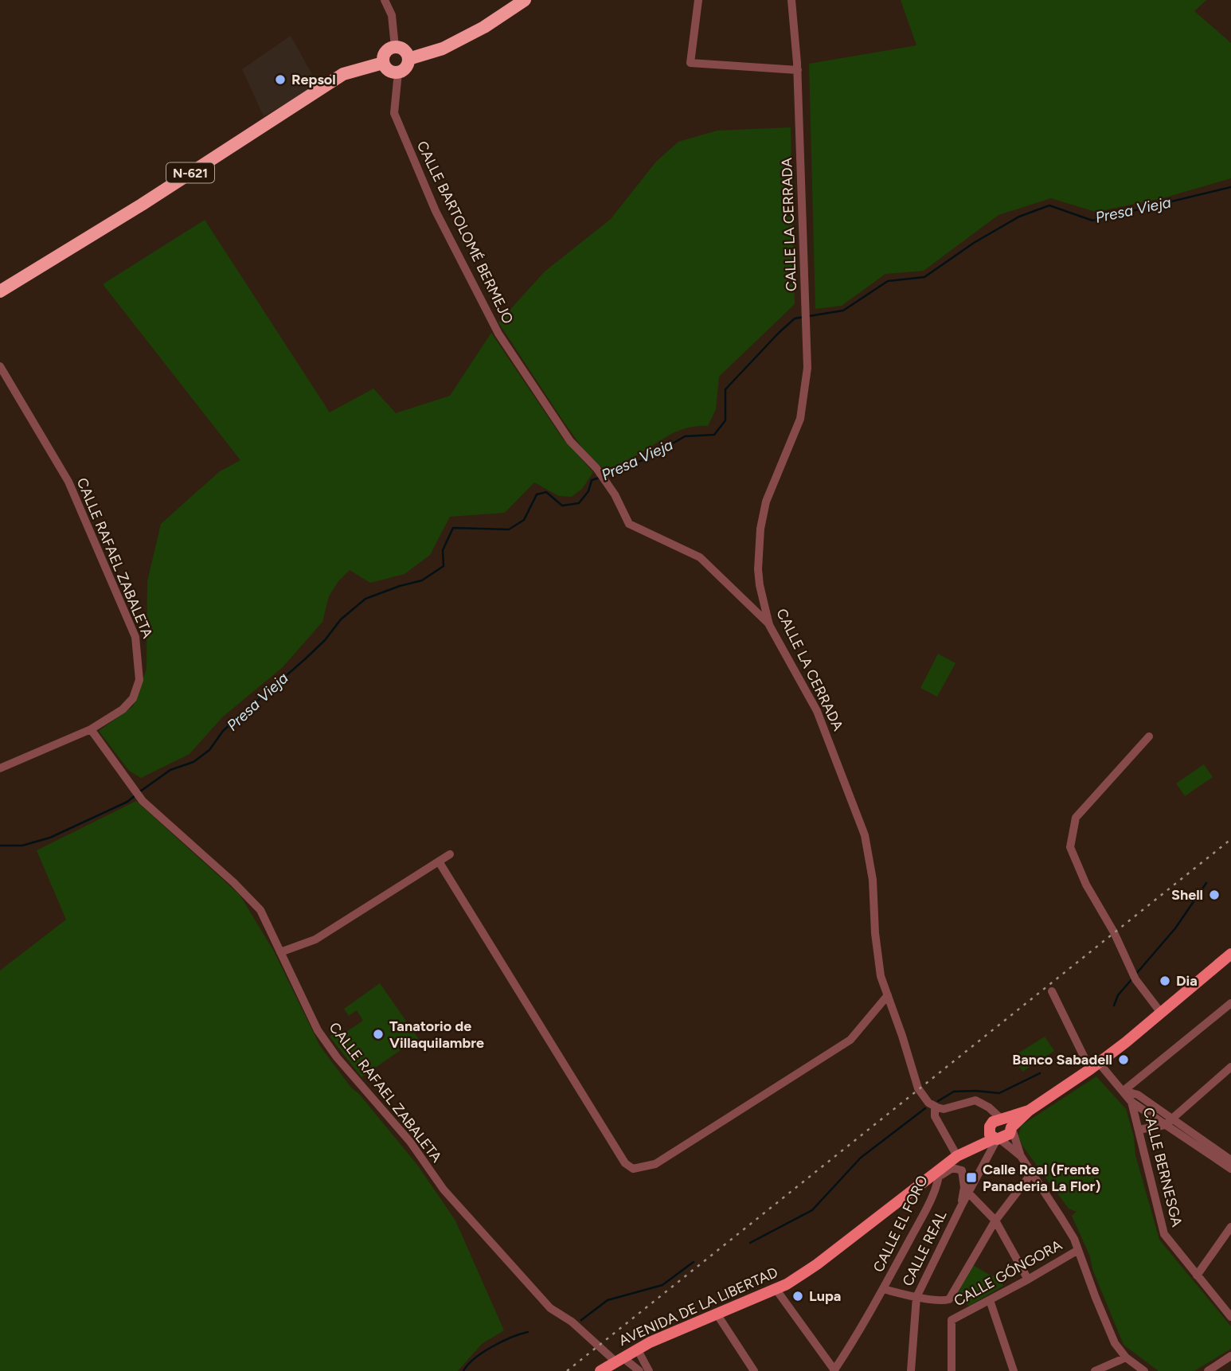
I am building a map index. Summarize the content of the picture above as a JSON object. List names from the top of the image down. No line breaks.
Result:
{"streets":{"highway":["N-621"],"main road":["AVENIDA DE LA LIBERTAD"],"street":["CALLE LA CERRADA","CALLE BARTOLOMÉ BERMEJO","CALLE RAFAEL ZABALETA","CALLE BERNESGA","CALLE EL FORO","CALLE REAL","CALLE GÓNGORA"]},"crossings":[["N-621","CALLE BARTOLOMÉ BERMEJO"],["CALLE LA CERRADA","CALLE BARTOLOMÉ BERMEJO"],["CALLE LA CERRADA","AVENIDA DE LA LIBERTAD"],["CALLE RAFAEL ZABALETA","AVENIDA DE LA LIBERTAD"],["CALLE EL FORO","CALLE REAL"],["CALLE EL FORO","AVENIDA DE LA LIBERTAD"],["CALLE REAL","AVENIDA DE LA LIBERTAD"]],"water":["Presa Vieja"],"places":{"other":["Repsol","Shell","Dia","Tanatorio de Villaquilambre","Banco Sabadell","Lupa"],"transit":["Calle Real (Frente Panaderia La Flor)"]}}
